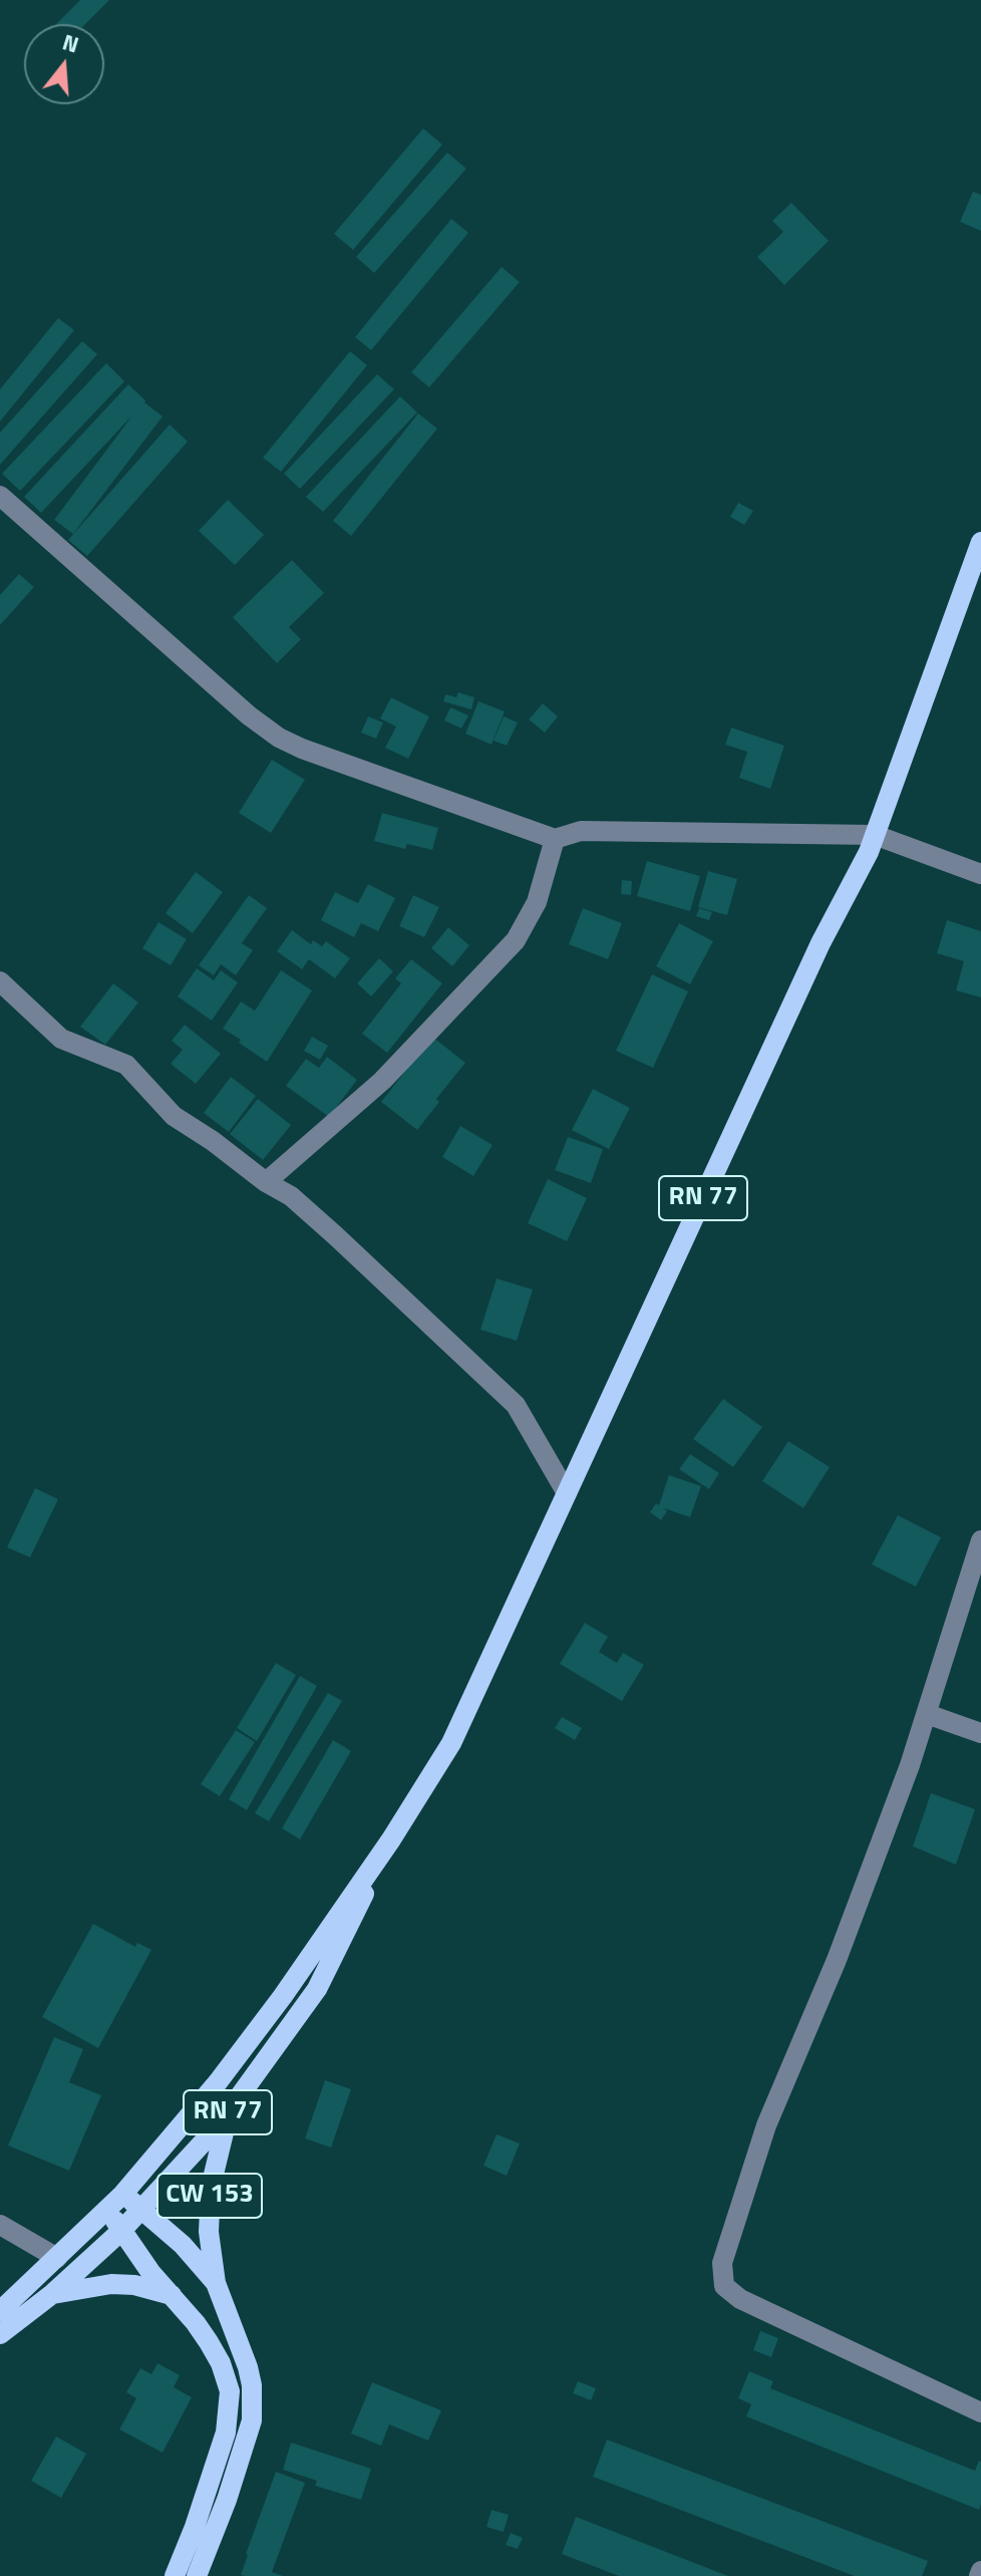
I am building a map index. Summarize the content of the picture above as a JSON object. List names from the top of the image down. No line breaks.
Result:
{"streets":{"main road":["RN 77","CW 153"]},"crossings":[["RN 77","CW 153"]],"north":"top"}
